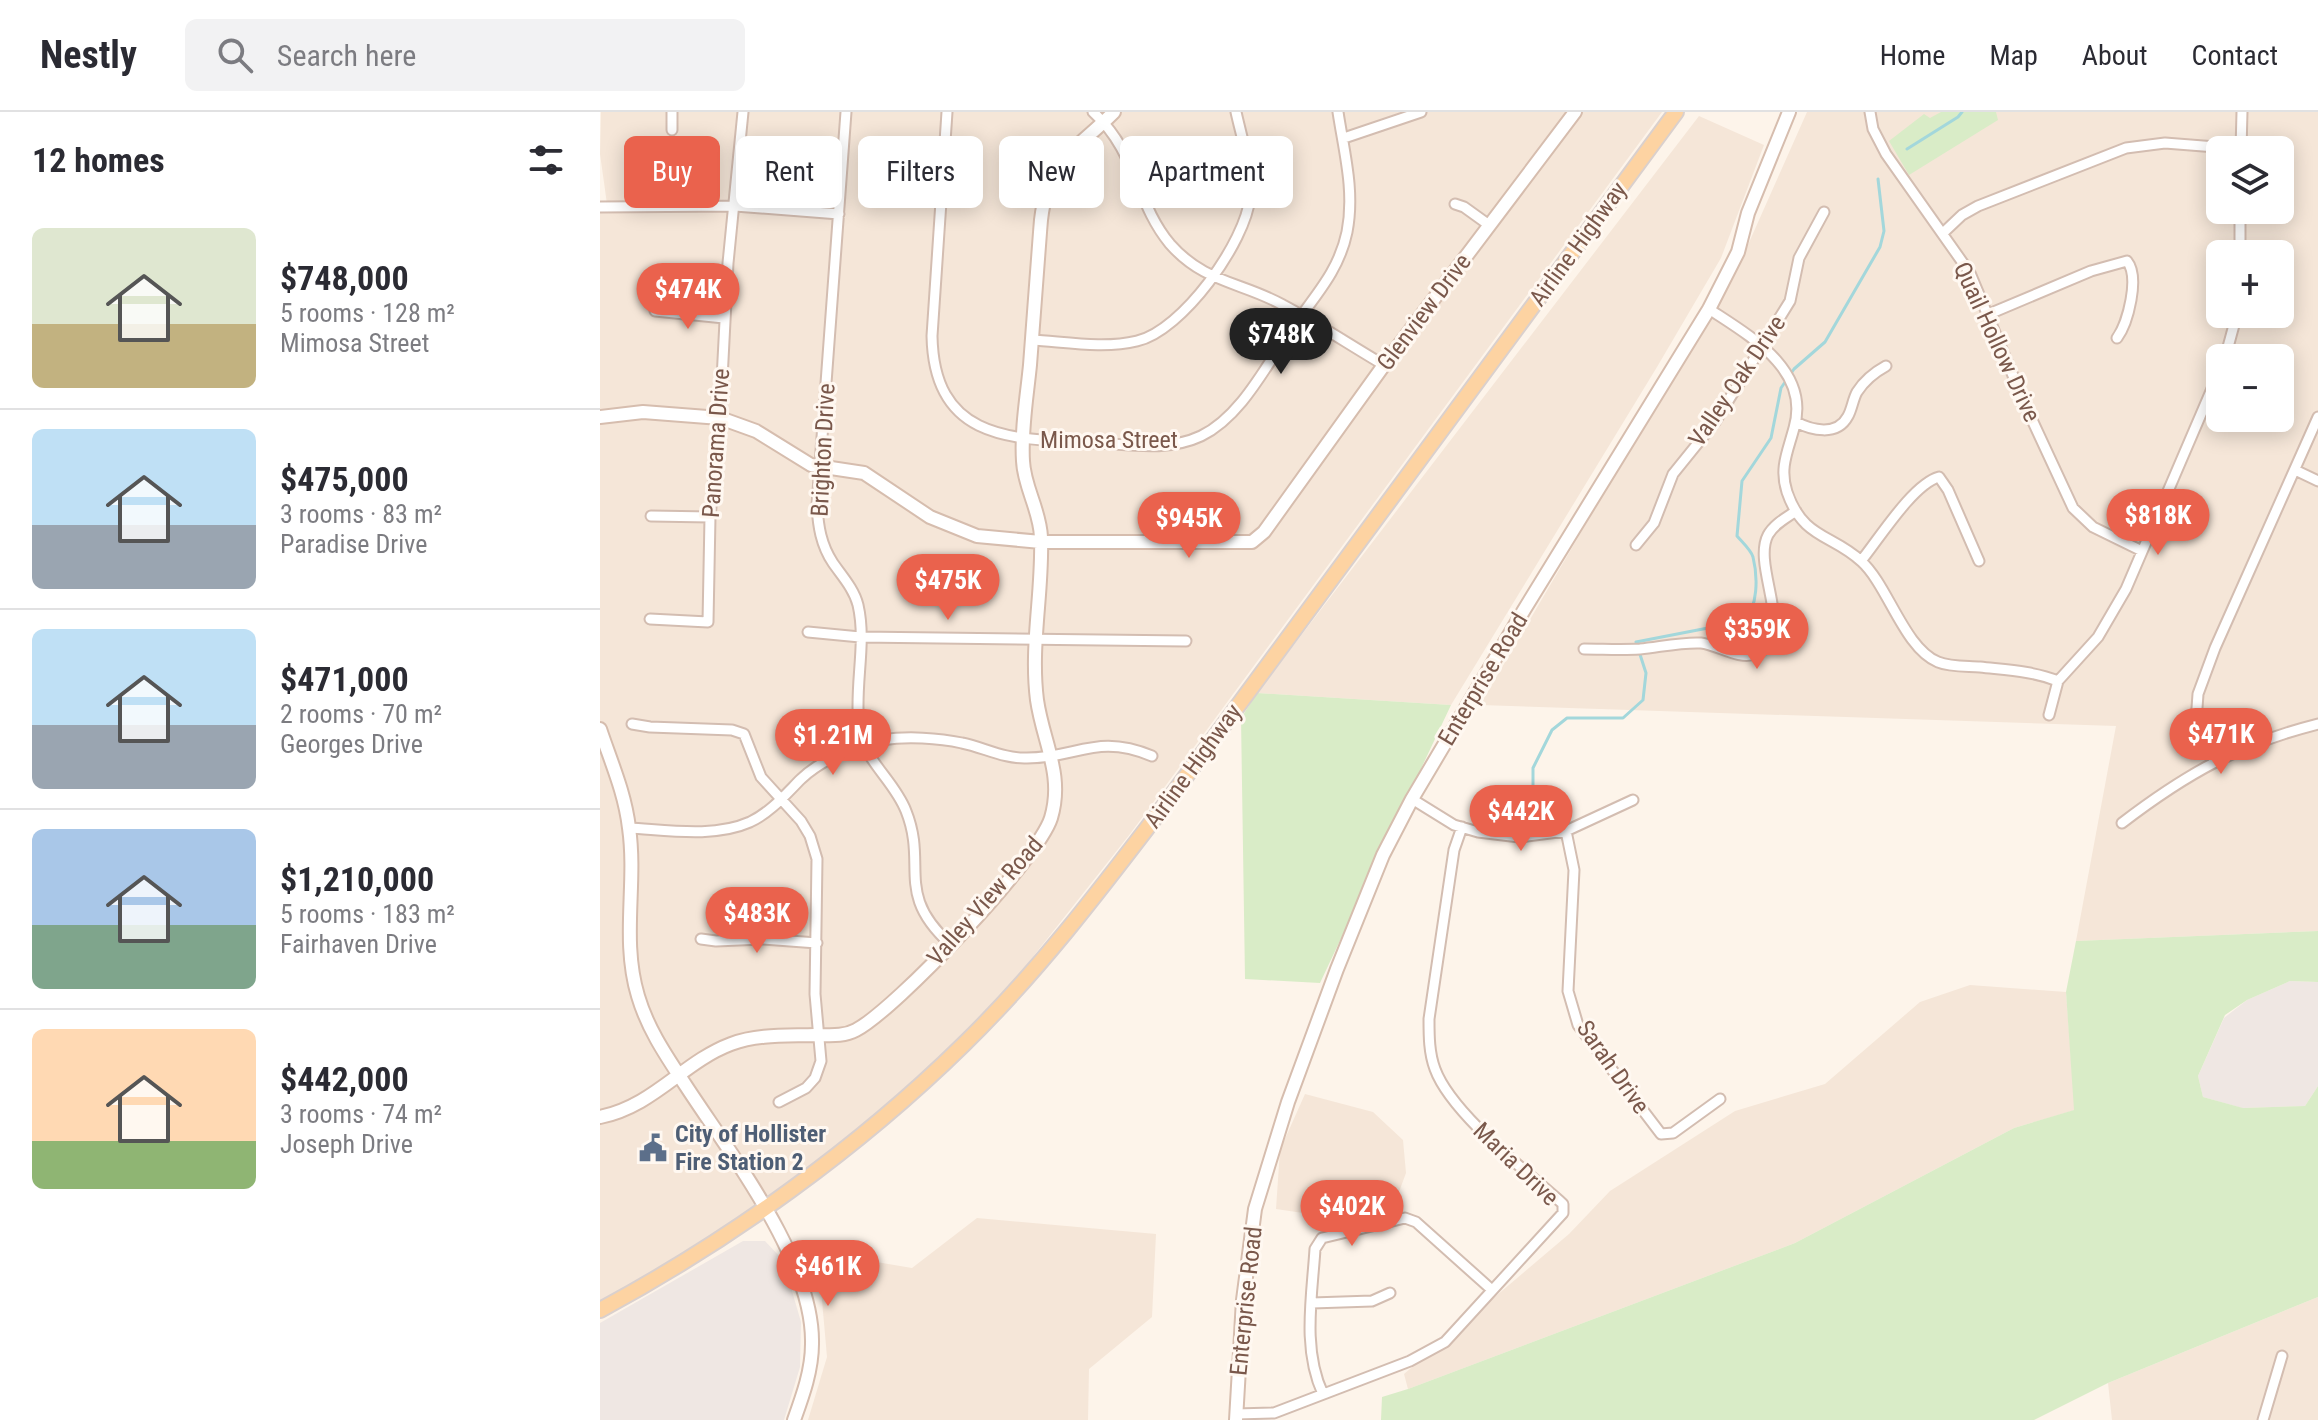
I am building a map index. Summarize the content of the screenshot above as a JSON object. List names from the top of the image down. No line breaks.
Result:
{"streets":{"main road":["Airline Highway"],"street":["Glenview Drive","Quail Hollow Drive","Valley Oak Drive","Mimosa Street","Panorama Drive","Brighton Drive","Enterprise Road","Valley View Road","Sarah Drive","Maria Drive"]},"crossings":[["Glenview Drive","Panorama Drive"],["Glenview Drive","Brighton Drive"],["Glenview Drive","Valley View Road"],["Mimosa Street","Valley View Road"],["Brighton Drive","Valley View Road"],["Enterprise Road","Maria Drive"]],"places":{"public building":["City of Hollister Fire Station 2"]},"page":{"header":"Nestly","search":"Search here","nav":["Home","Map","About","Contact"],"heading":"12 homes","map_buttons":["+","−"],"chip":["Buy","Rent","Filters","New","Apartment"],"list":[{"name":"$748,000","note":"5 rooms · 128 m² · Mimosa Street"},{"name":"$475,000","note":"3 rooms · 83 m² · Paradise Drive"},{"name":"$471,000","note":"2 rooms · 70 m² · Georges Drive"},{"name":"$1,210,000","note":"5 rooms · 183 m² · Fairhaven Drive"},{"name":"$442,000","note":"3 rooms · 74 m² · Joseph Drive"}],"price":["$474K","$748K","$818K","$945K","$475K","$359K","$471K","$1.21M","$442K","$483K","$402K","$461K"]}}
